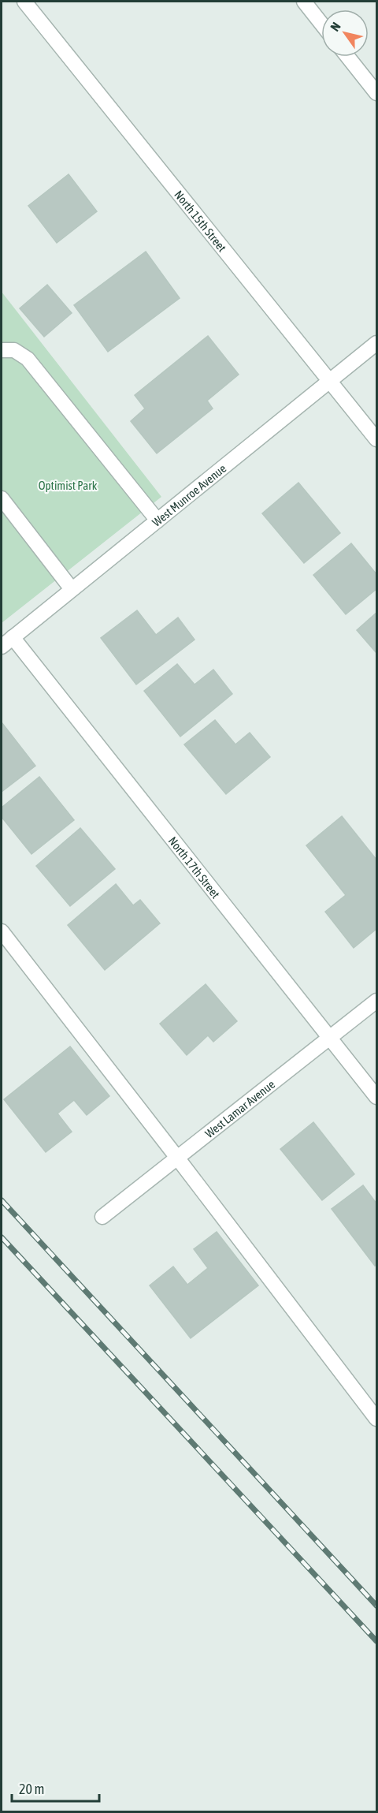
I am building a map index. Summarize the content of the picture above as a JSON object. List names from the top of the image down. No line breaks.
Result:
{"streets":{"street":["North 15th Street","West Munroe Avenue","North 17th Street","West Lamar Avenue"]},"crossings":[["North 15th Street","West Munroe Avenue"],["West Munroe Avenue","North 17th Street"],["North 17th Street","West Lamar Avenue"]],"parks":["Optimist Park"],"scale_bar":"20 m","north":"top left"}
